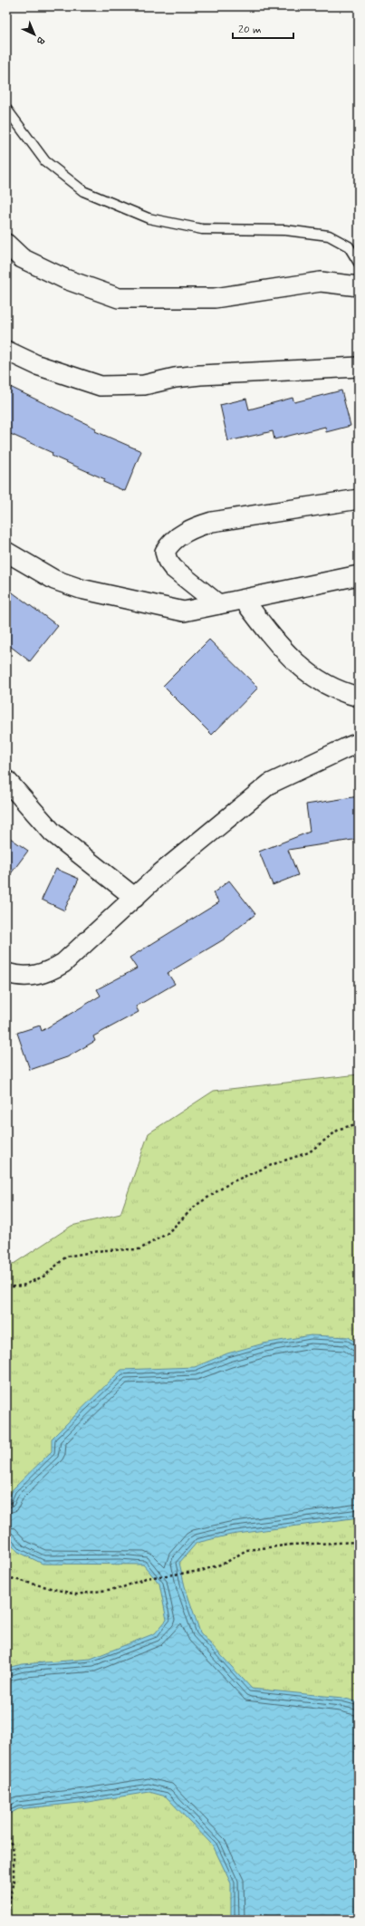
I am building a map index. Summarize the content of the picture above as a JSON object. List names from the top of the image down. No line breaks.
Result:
{"scale_bar":"20 m","north":"bottom right"}
